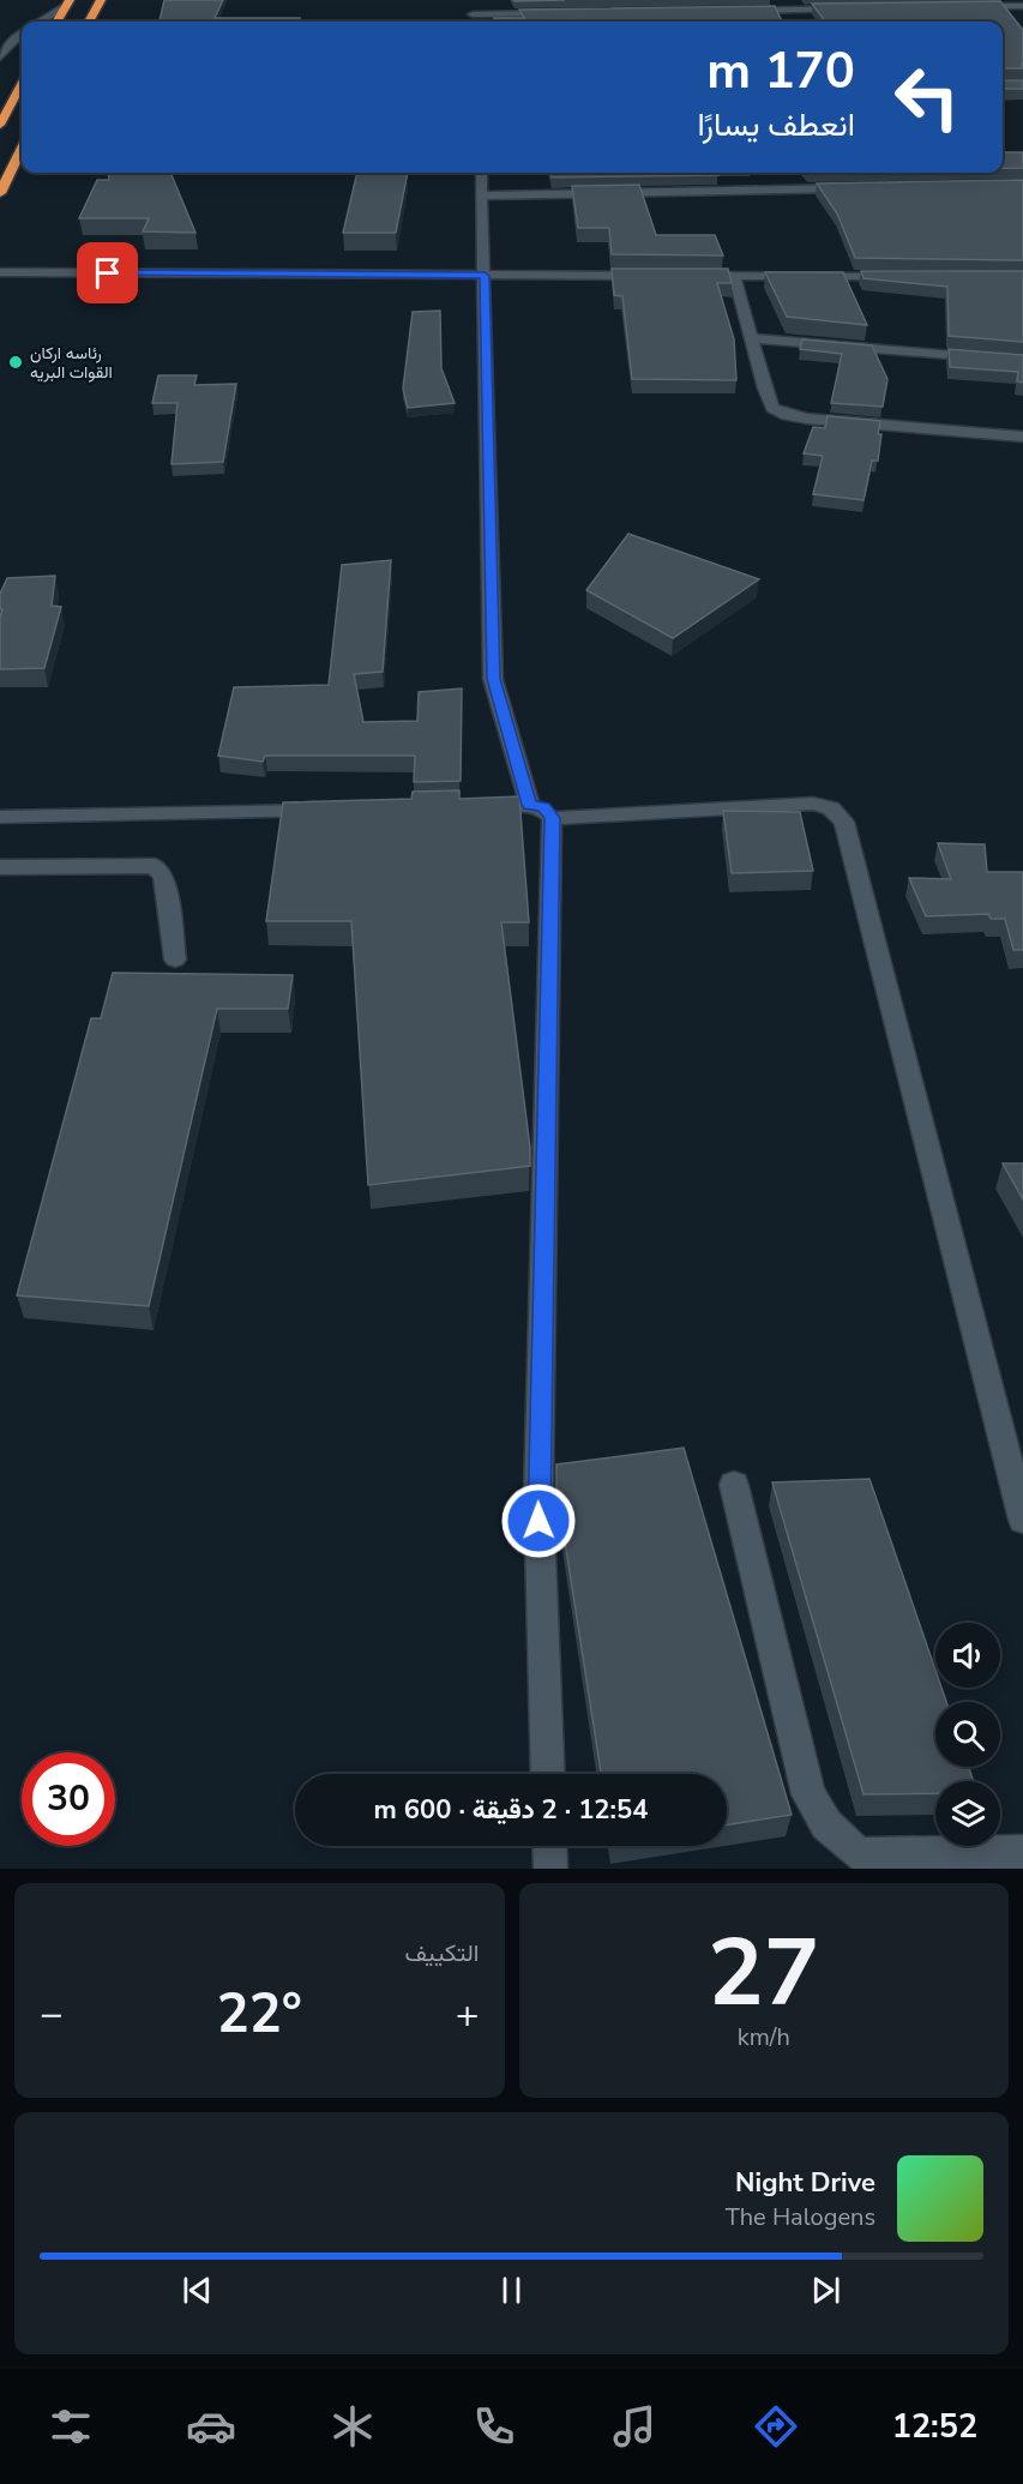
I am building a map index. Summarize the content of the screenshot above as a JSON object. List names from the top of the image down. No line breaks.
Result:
{"places":["رئاسه اركان القوات البريه"],"page":{"turn":["170 m","انعطف يسارًا"],"limit":"30","trip":"12:54 · 2 دقيقة · 600 m","tile":[["27","km/h"],"التكييف"],"heat":["−","22°","+"],"song":["Night Drive","The Halogens"],"tabs":"12:52"}}
